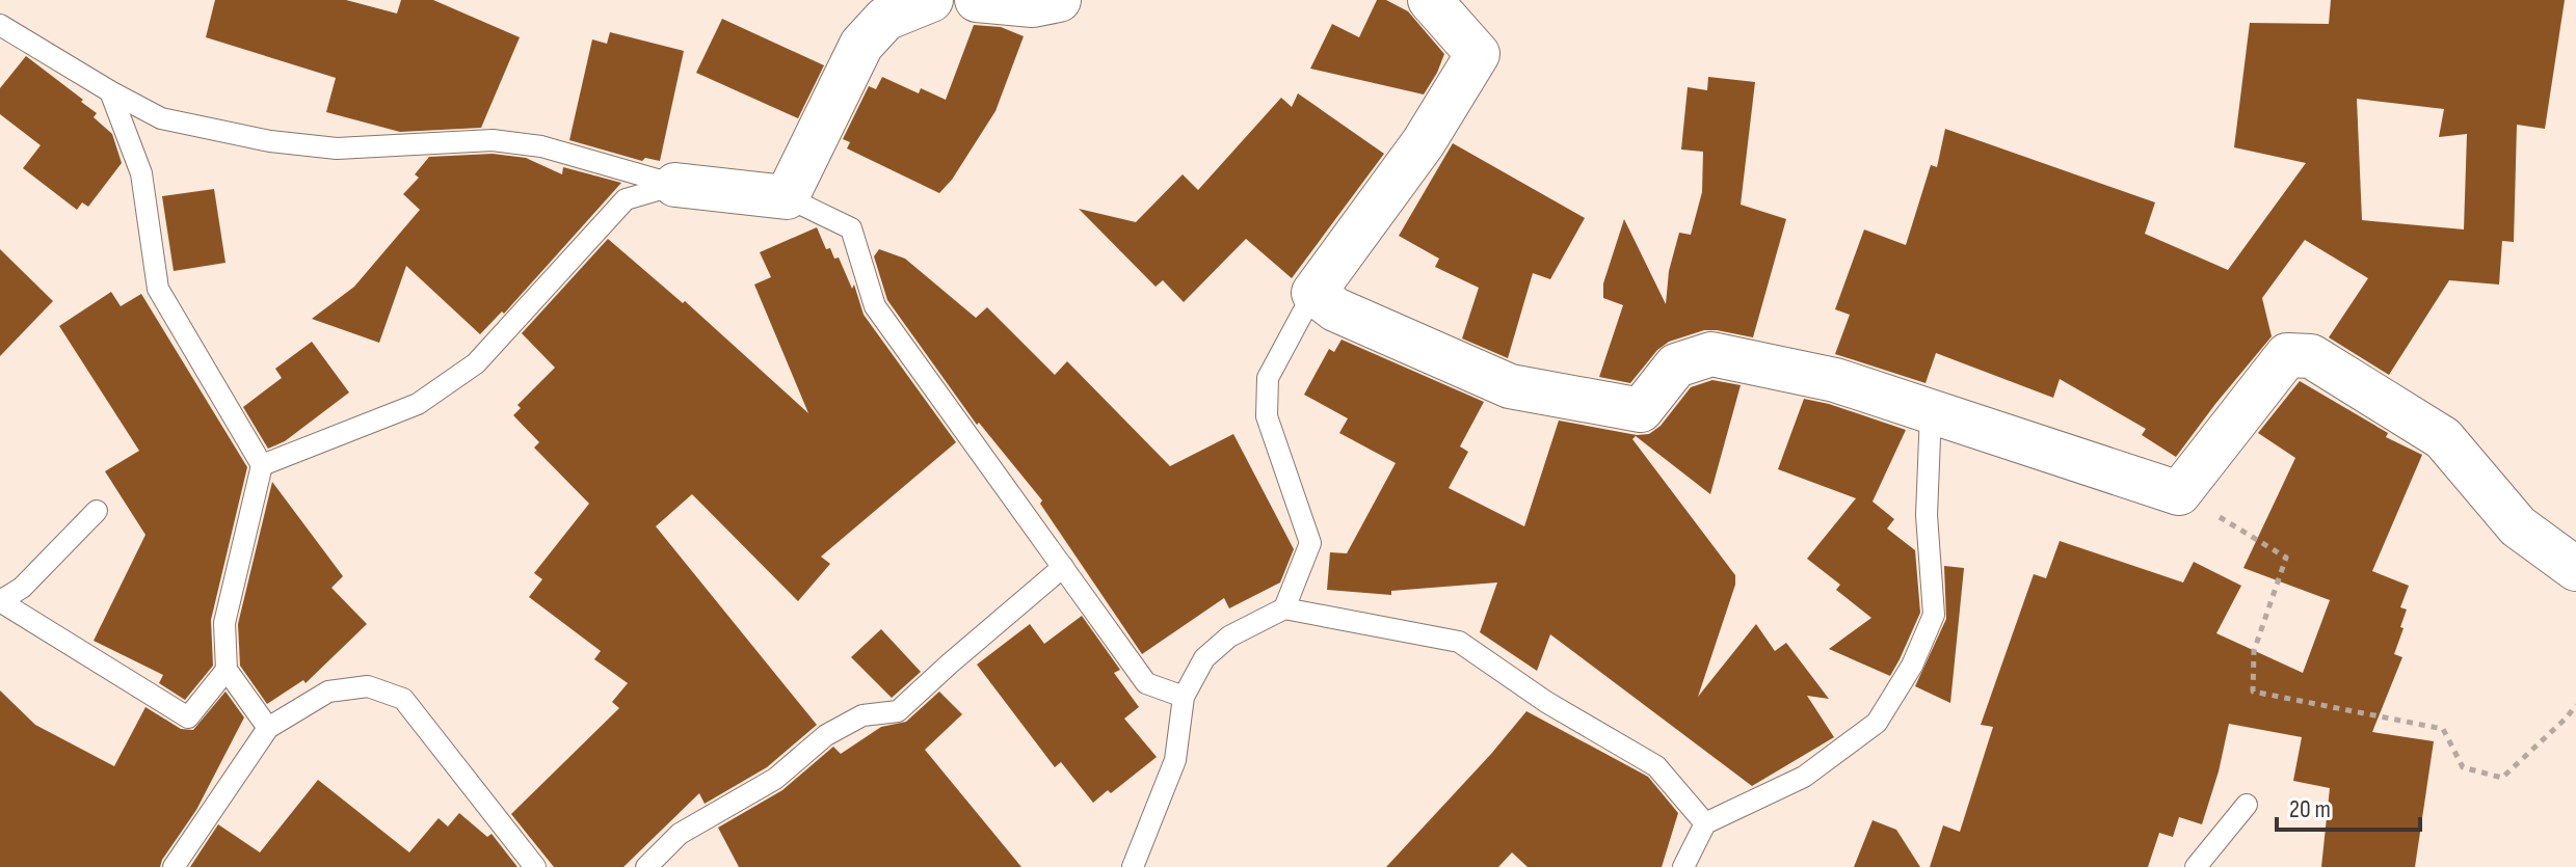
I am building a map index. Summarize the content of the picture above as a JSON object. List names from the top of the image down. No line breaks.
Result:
{"scale_bar":"20 m"}
